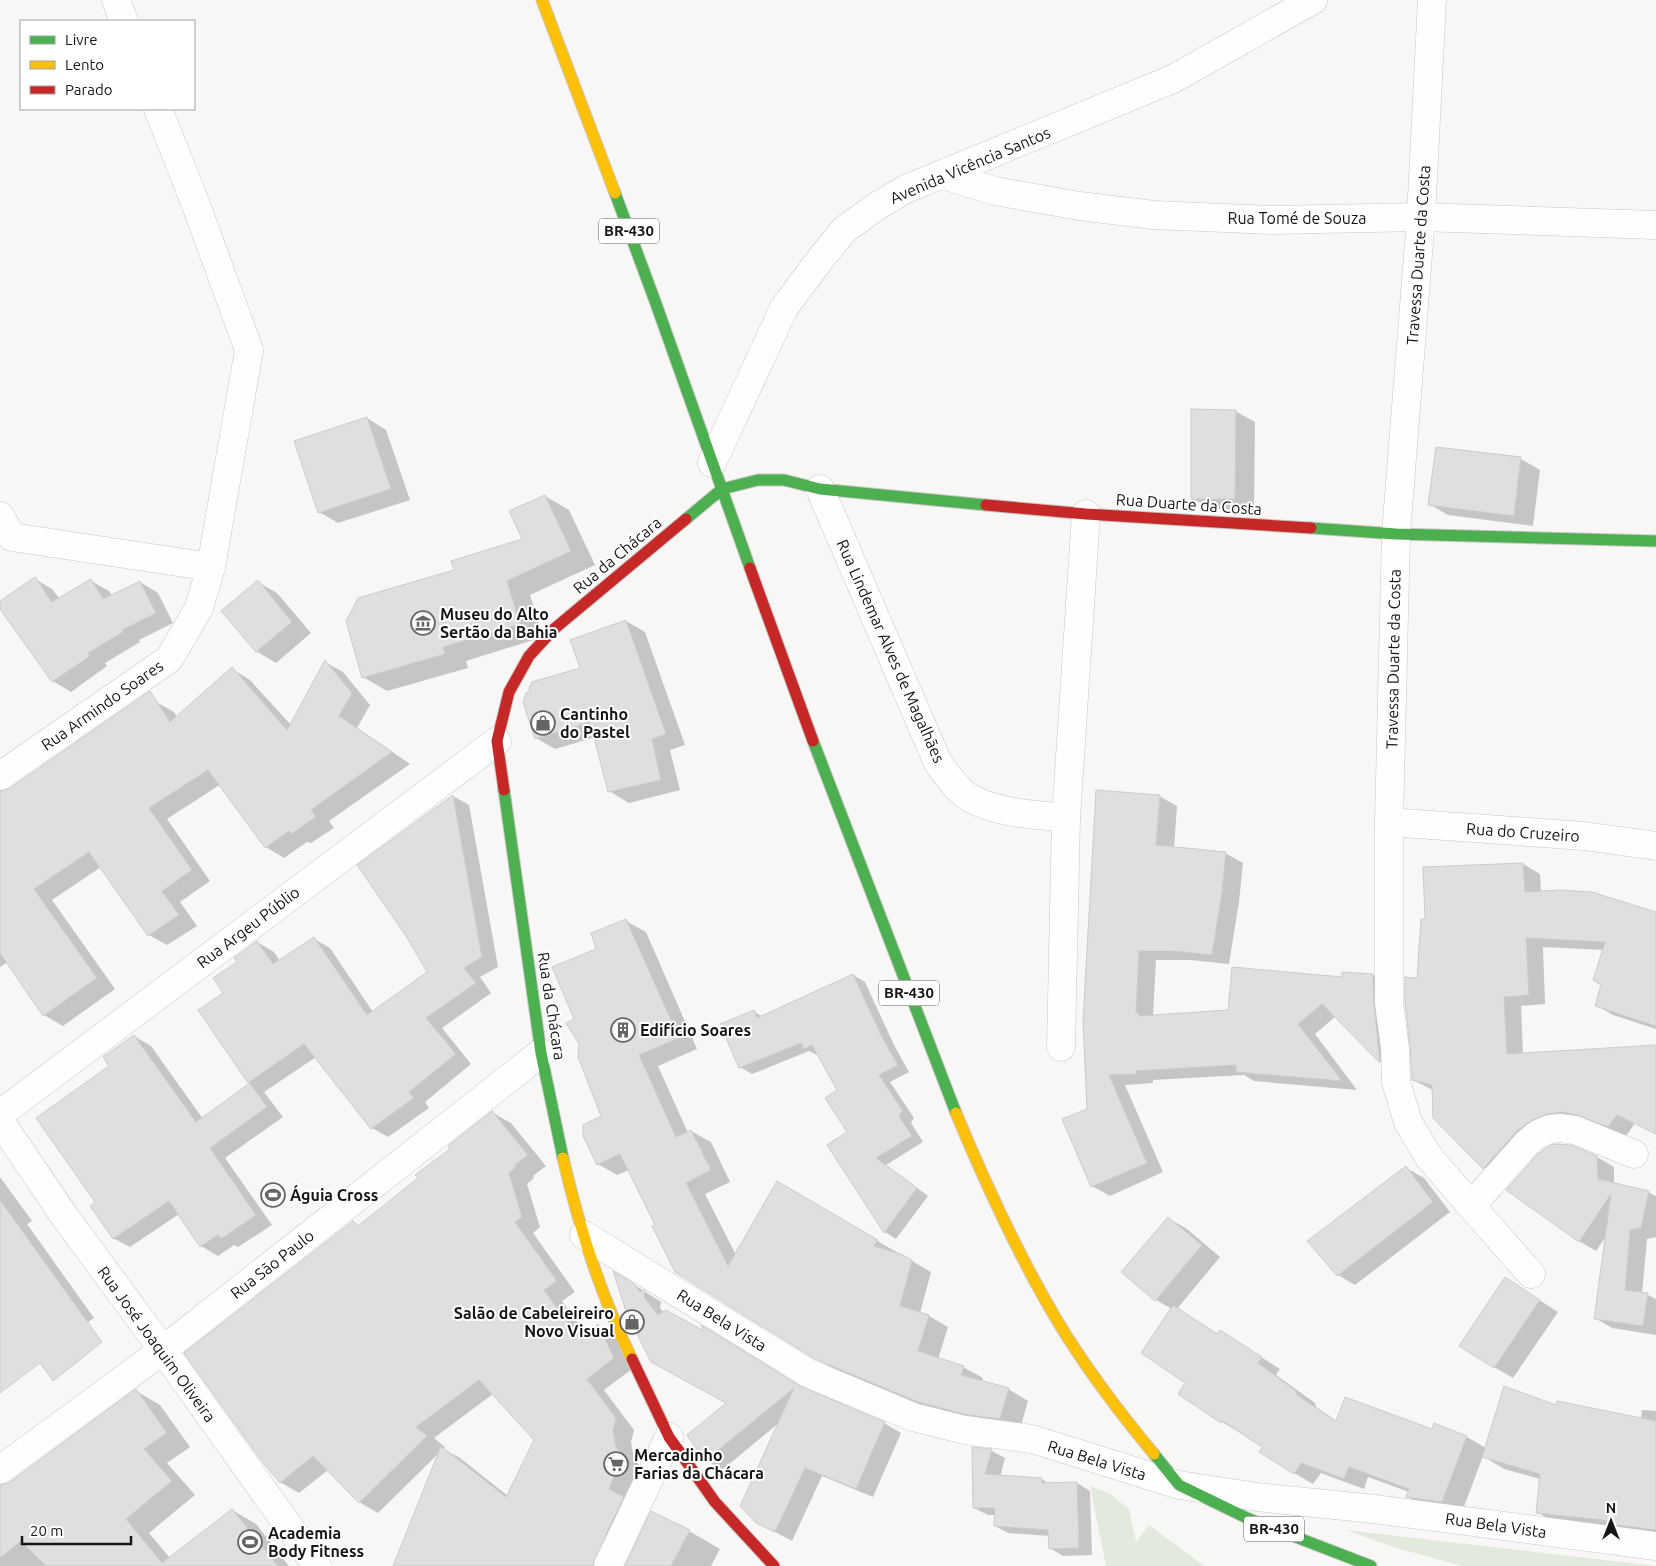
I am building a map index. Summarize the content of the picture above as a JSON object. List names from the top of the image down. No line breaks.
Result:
{"streets":{"street":["Avenida Vicência Santos","Rua Tomé de Souza","BR-430","Travessa Duarte da Costa","Rua Duarte da Costa","Rua da Chácara","Rua Lindemar Alves de Magalhães","Rua Armindo Soares","Rua do Cruzeiro","Rua Argeu Públio","Rua São Paulo","Rua Bela Vista","Rua José Joaquim Oliveira"]},"crossings":[["Avenida Vicência Santos","Rua Tomé de Souza"],["Avenida Vicência Santos","BR-430"],["Rua Tomé de Souza","Travessa Duarte da Costa"],["BR-430","Rua Duarte da Costa"],["BR-430","Rua da Chácara"],["BR-430","Rua Bela Vista"],["Travessa Duarte da Costa","Rua Duarte da Costa"],["Travessa Duarte da Costa","Rua do Cruzeiro"],["Rua Duarte da Costa","Rua da Chácara"],["Rua Duarte da Costa","Rua Lindemar Alves de Magalhães"],["Rua da Chácara","Rua Argeu Públio"],["Rua da Chácara","Rua São Paulo"],["Rua da Chácara","Rua Bela Vista"],["Rua São Paulo","Rua José Joaquim Oliveira"]],"places":{"museum":["Museu do Alto Sertão da Bahia"],"shop":["Cantinho do Pastel","Salão de Cabeleireiro Novo Visual"],"building":["Edifício Soares"],"sports":["Águia Cross","Academia Body Fitness"],"supermarket":["Mercadinho Farias da Chácara"]},"legend":["Livre","Lento","Parado"],"scale_bar":"20 m","north":"top"}
